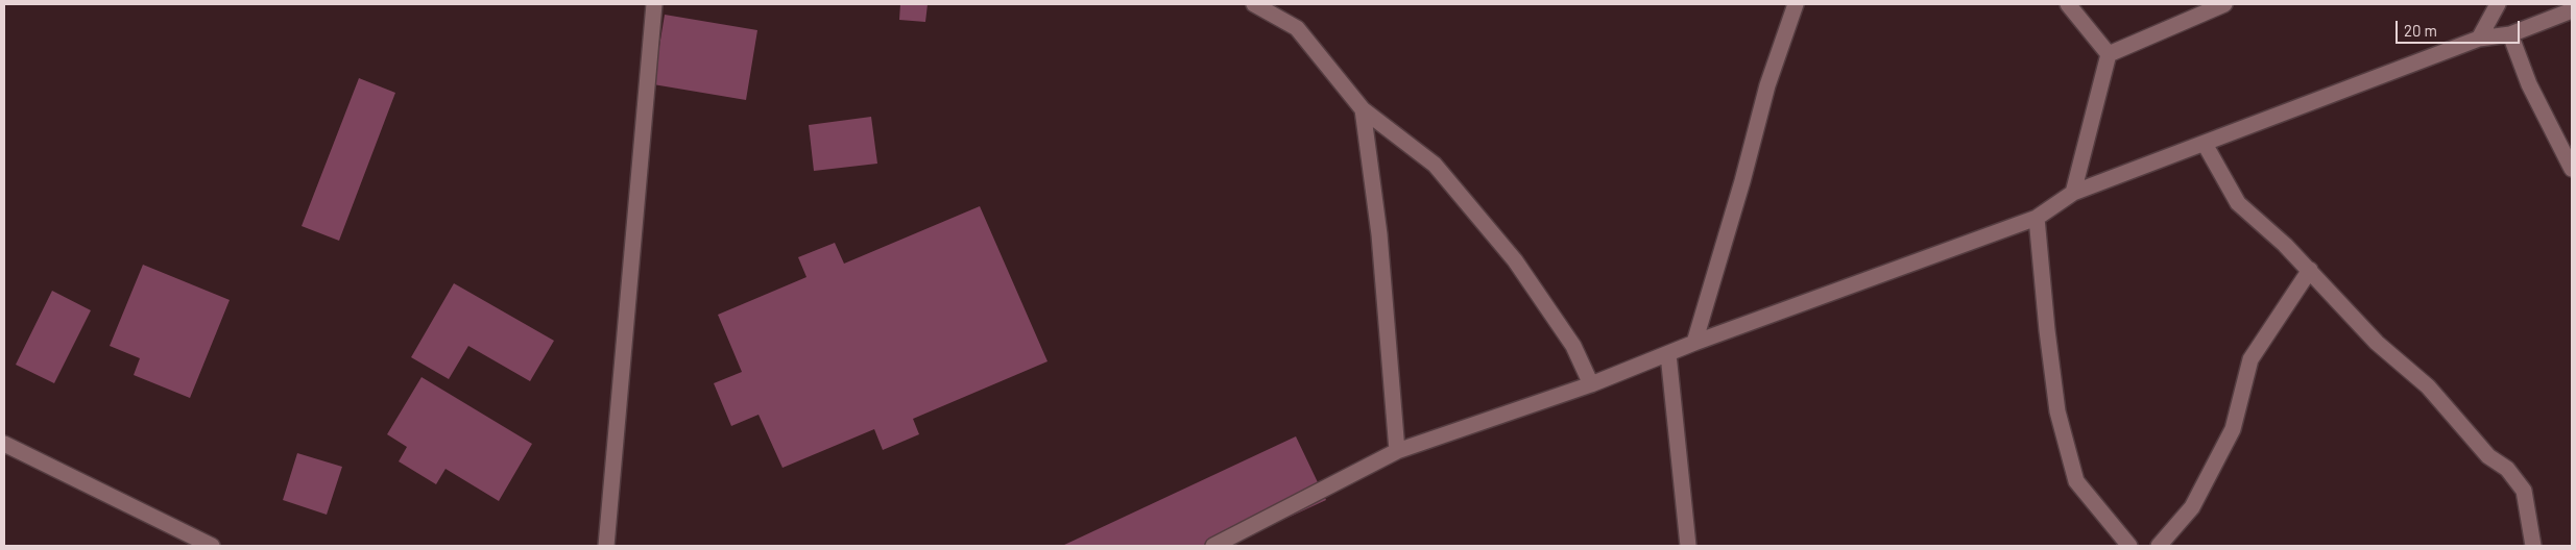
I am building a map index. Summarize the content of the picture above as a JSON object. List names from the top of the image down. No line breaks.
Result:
{"scale_bar":"20 m"}
